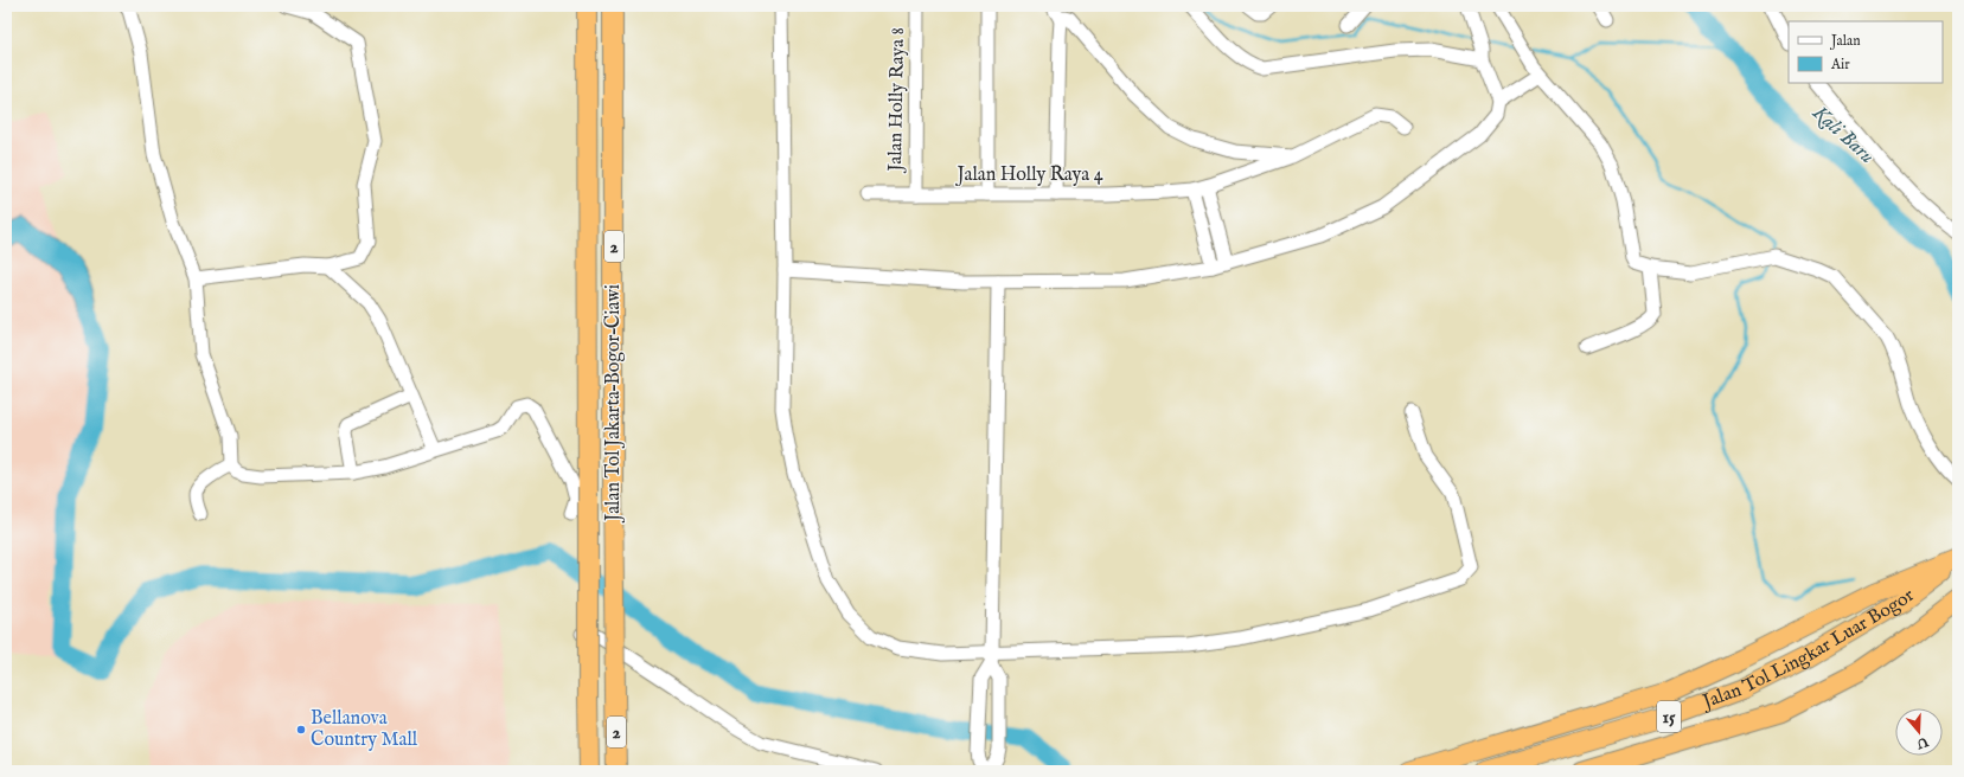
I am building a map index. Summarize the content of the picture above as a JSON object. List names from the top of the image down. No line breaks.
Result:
{"streets":{"highway":["2","Jalan Tol Jakarta–Bogor–Ciawi","Jalan Tol Lingkar Luar Bogor","15"],"street":["Jalan Holly Raya 8","Jalan Holly Raya 4"]},"crossings":[["Jalan Holly Raya 8","Jalan Holly Raya 4"]],"water":["Kali Baru"],"places":["Bellanova Country Mall"],"legend":["Jalan","Air"],"north":"bottom"}
